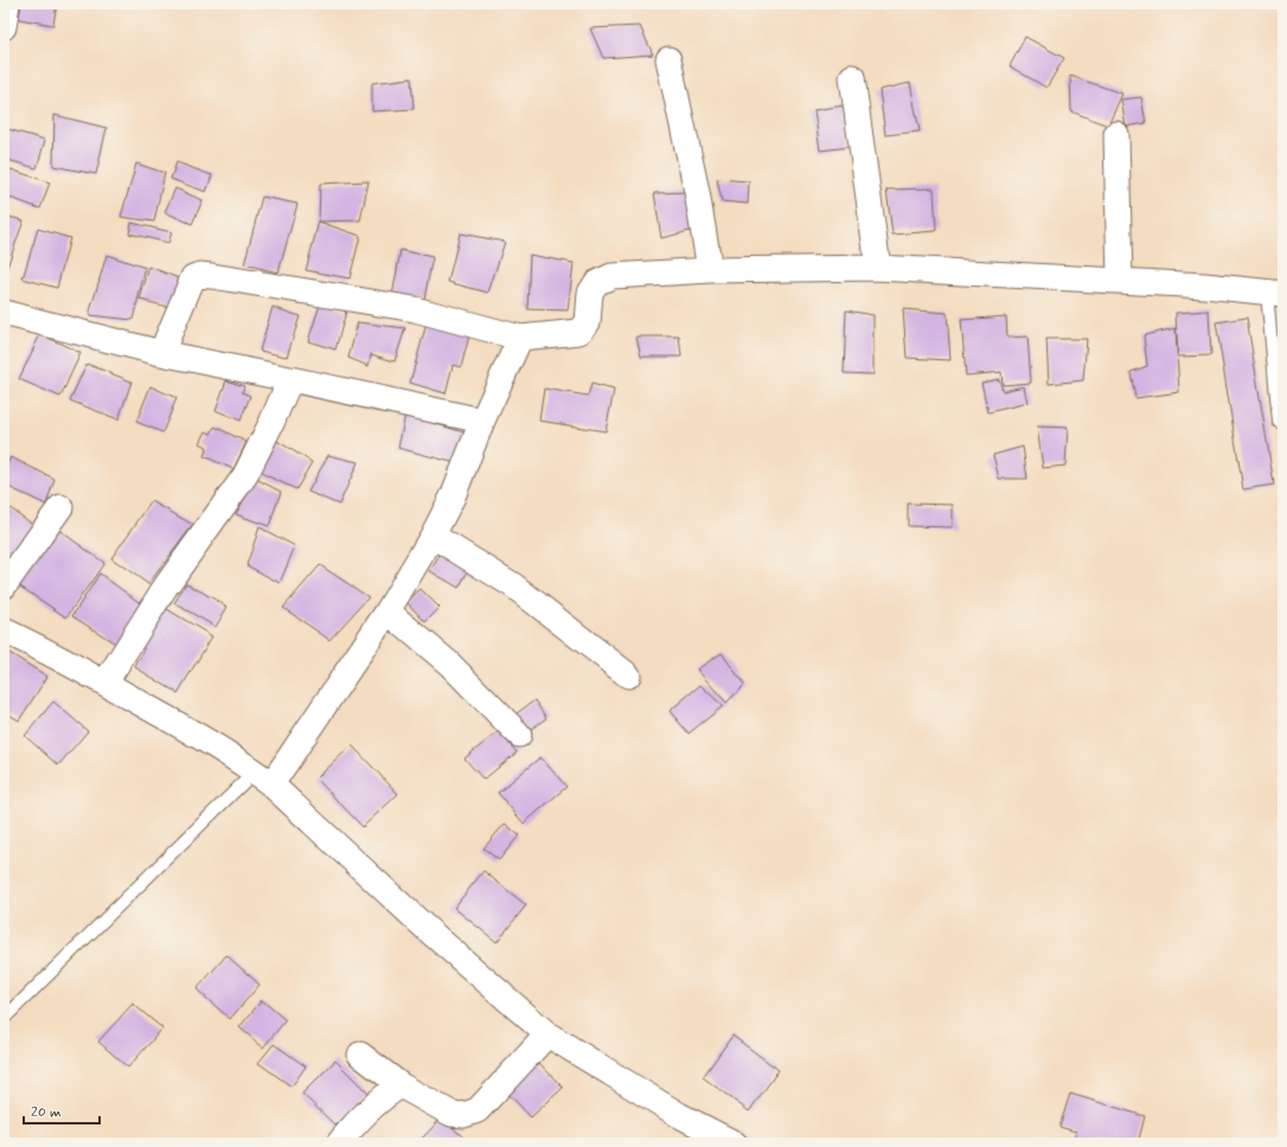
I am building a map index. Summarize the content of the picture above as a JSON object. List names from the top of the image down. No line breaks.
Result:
{"scale_bar":"20 m"}
